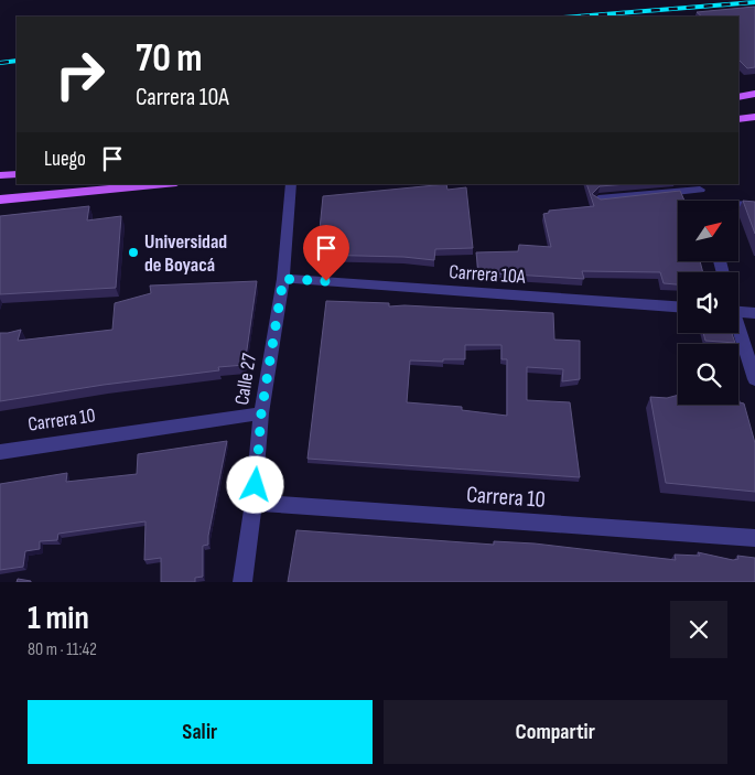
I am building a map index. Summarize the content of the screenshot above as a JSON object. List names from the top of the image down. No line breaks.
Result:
{"streets":{"street":["Carrera 10A","Calle 27","Carrera 10"]},"crossings":[["Carrera 10A","Calle 27"],["Calle 27","Carrera 10"]],"places":["Universidad de Boyacá"],"north":"top right","page":{"turn":["70 m","Carrera 10A"],"then":"Luego","heading":["1 min","80 m · 11:42"],"buttons":["Salir","Compartir"]}}
